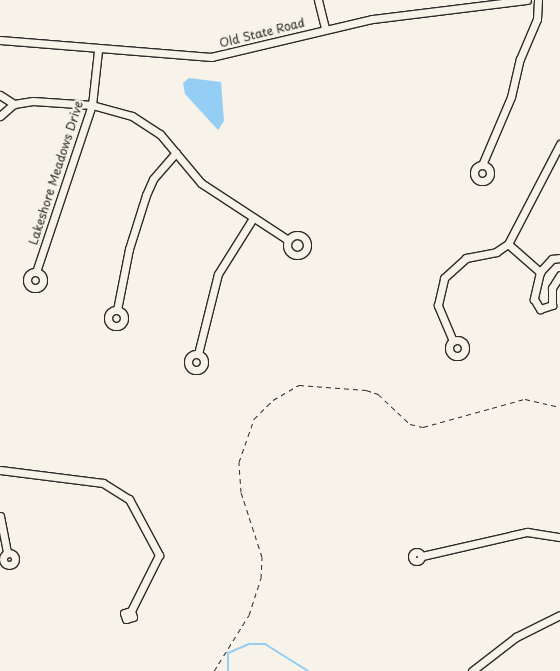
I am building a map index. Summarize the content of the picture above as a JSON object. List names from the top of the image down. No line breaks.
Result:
{"streets":{"street":["Old State Road","Lakeshore Meadows Drive"]},"crossings":[["Old State Road","Lakeshore Meadows Drive"]]}
